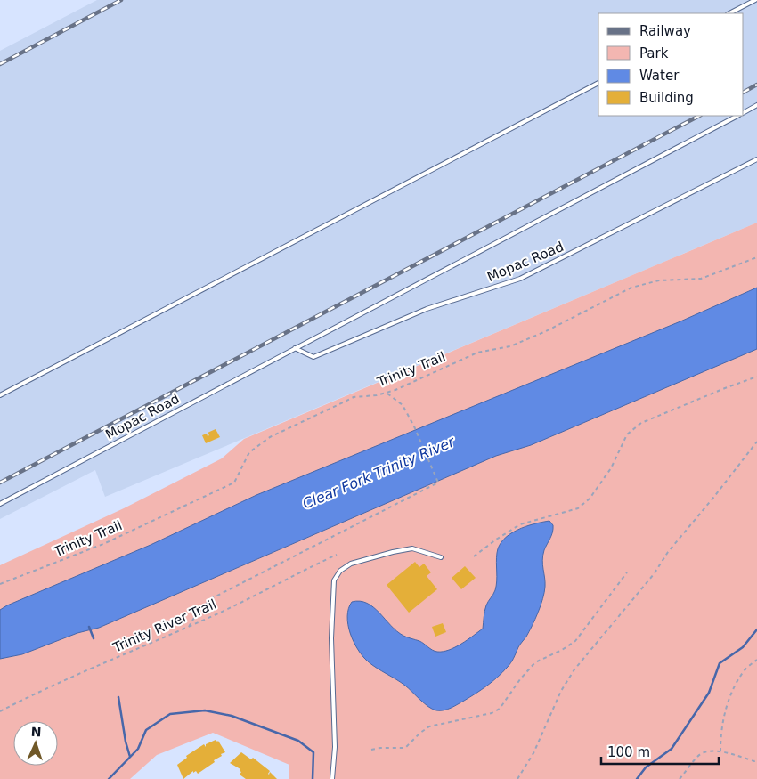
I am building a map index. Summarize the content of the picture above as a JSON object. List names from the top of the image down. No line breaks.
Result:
{"streets":{"lane":["Mopac Road"],"path":["Trinity Trail","Trinity River Trail"]},"water":["Clear Fork Trinity River"],"legend":["Railway","Park","Water","Building"],"scale_bar":"100 m","north":"top"}
